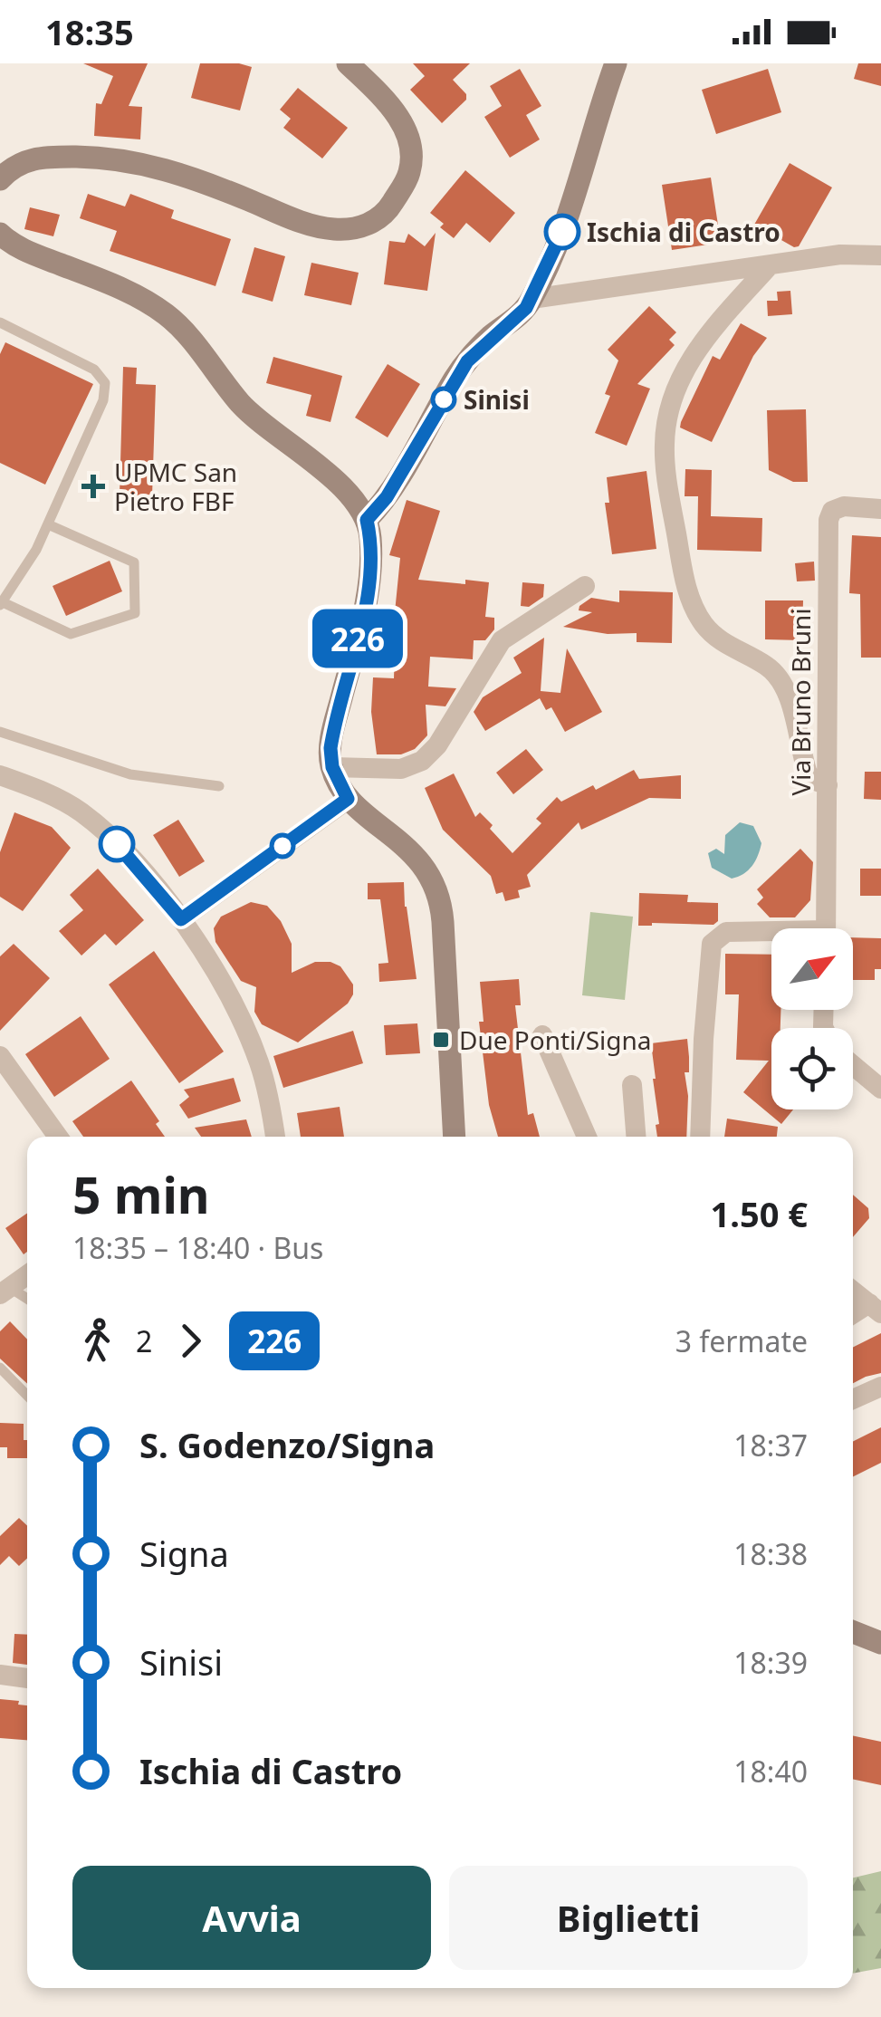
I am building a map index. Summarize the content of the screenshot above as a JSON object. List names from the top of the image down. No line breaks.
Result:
{"streets":{"street":["Via Bruno Bruni"]},"places":{"other":["Ischia di Castro","Sinisi"],"health":["UPMC San Pietro FBF"],"transit":["Due Ponti/Signa"]},"lines":["bus line 226"],"north":"top right","page":{"status":"18:35","on_map":"226","heading":["5 min","18:35 – 18:40 · Bus","1.50 €"],"legs":["2","226","3 fermate"],"list":[{"name":"S. Godenzo/Signa","value":"18:37"},{"name":"Signa","value":"18:38"},{"name":"Sinisi","value":"18:39"},{"name":"Ischia di Castro","value":"18:40"}],"buttons":["Avvia","Biglietti"]}}
